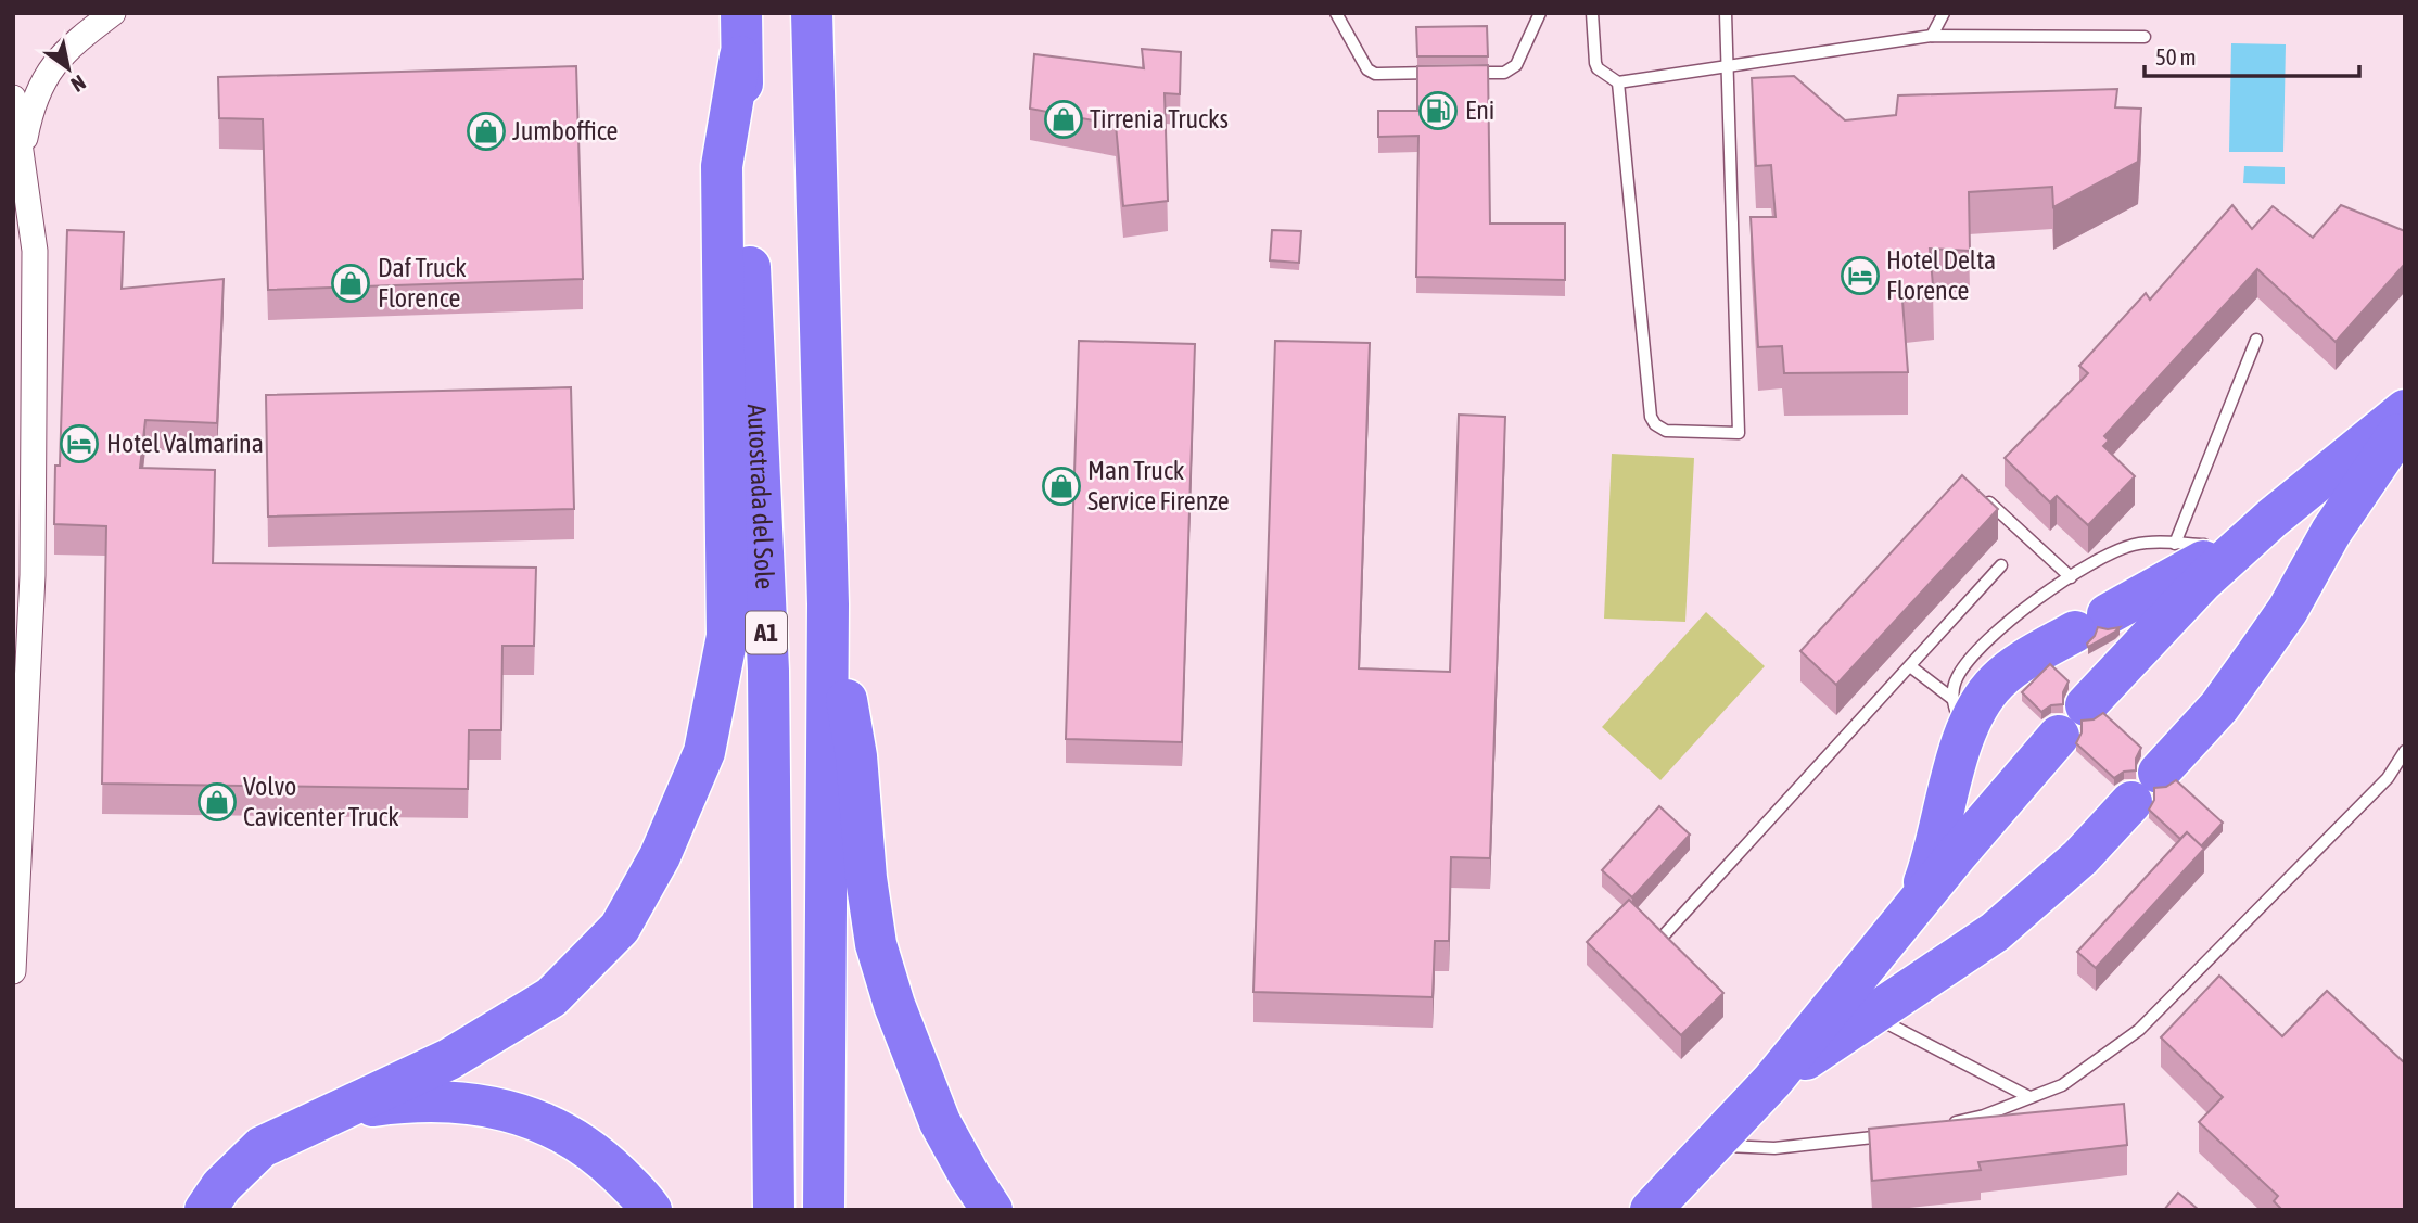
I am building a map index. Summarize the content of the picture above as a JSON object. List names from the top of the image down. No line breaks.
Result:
{"streets":{"highway":["Autostrada del Sole","A1"]},"places":{"fuel station":["Eni"],"shop":["Tirrenia Trucks","Jumboffice","Daf Truck Florence","Man Truck Service Firenze","Volvo Cavicenter Truck"],"hotel":["Hotel Delta Florence","Hotel Valmarina"]},"scale_bar":"50 m","north":"bottom right"}
